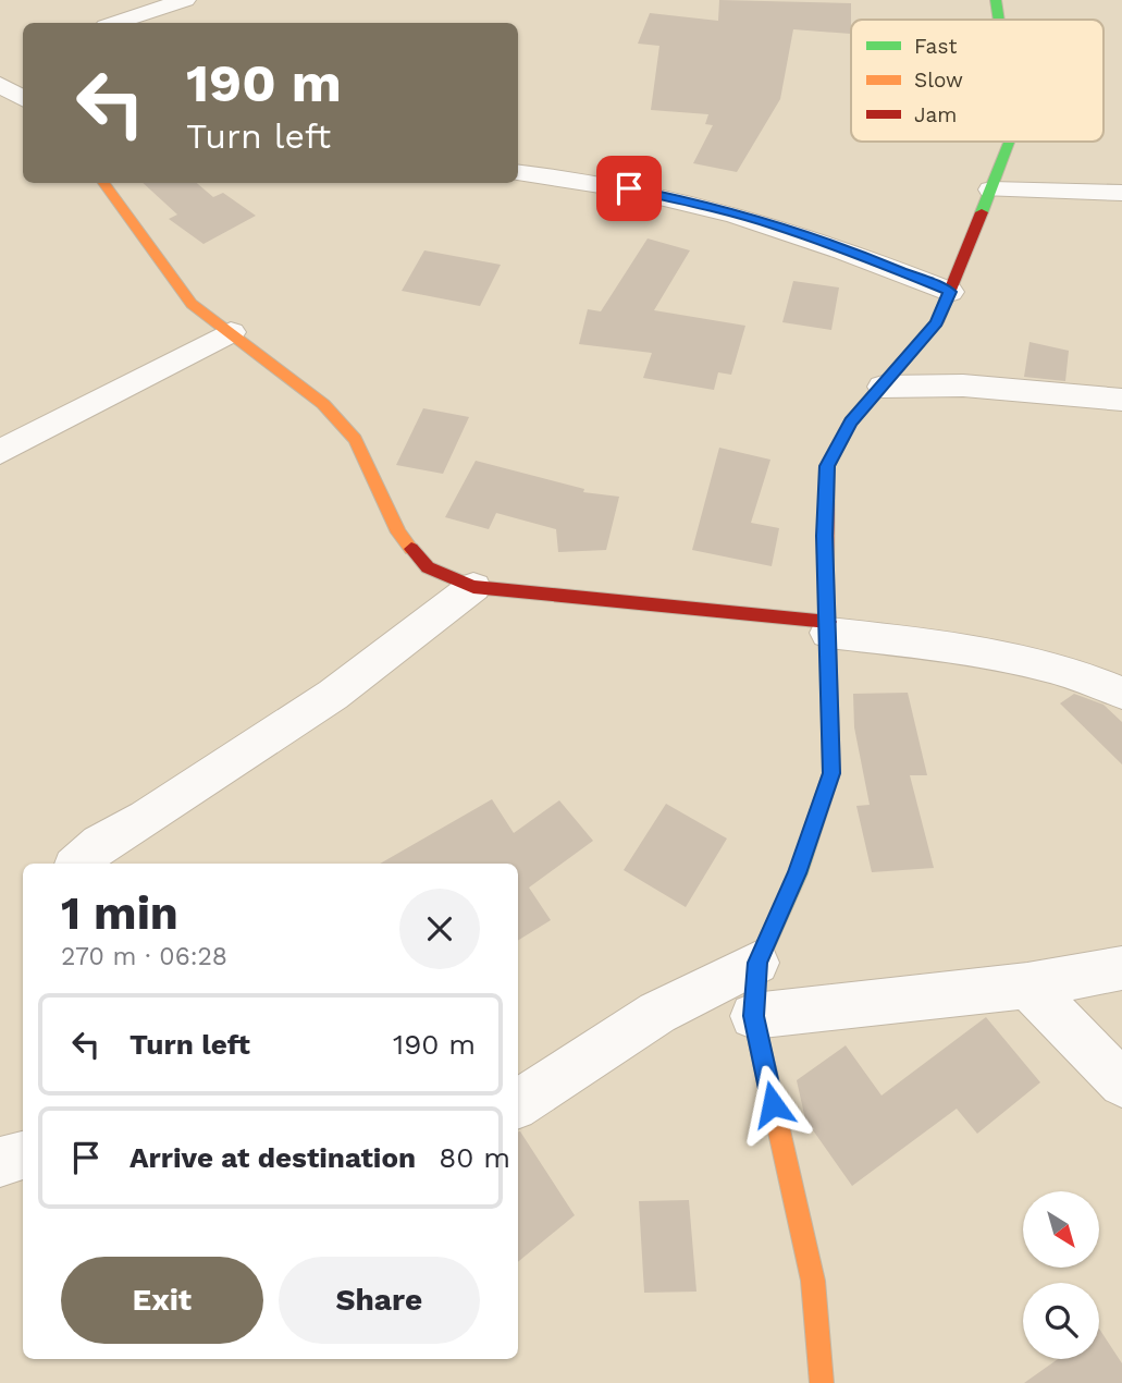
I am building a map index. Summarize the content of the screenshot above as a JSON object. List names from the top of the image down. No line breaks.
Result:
{"legend":["Fast","Slow","Jam"],"north":"bottom right","page":{"turn":["190 m","Turn left"],"heading":["1 min","270 m · 06:28"],"list":[{"name":"Turn left","value":"190 m"},{"name":"Arrive at destination","value":"80 m"}],"buttons":["Exit","Share"]}}
